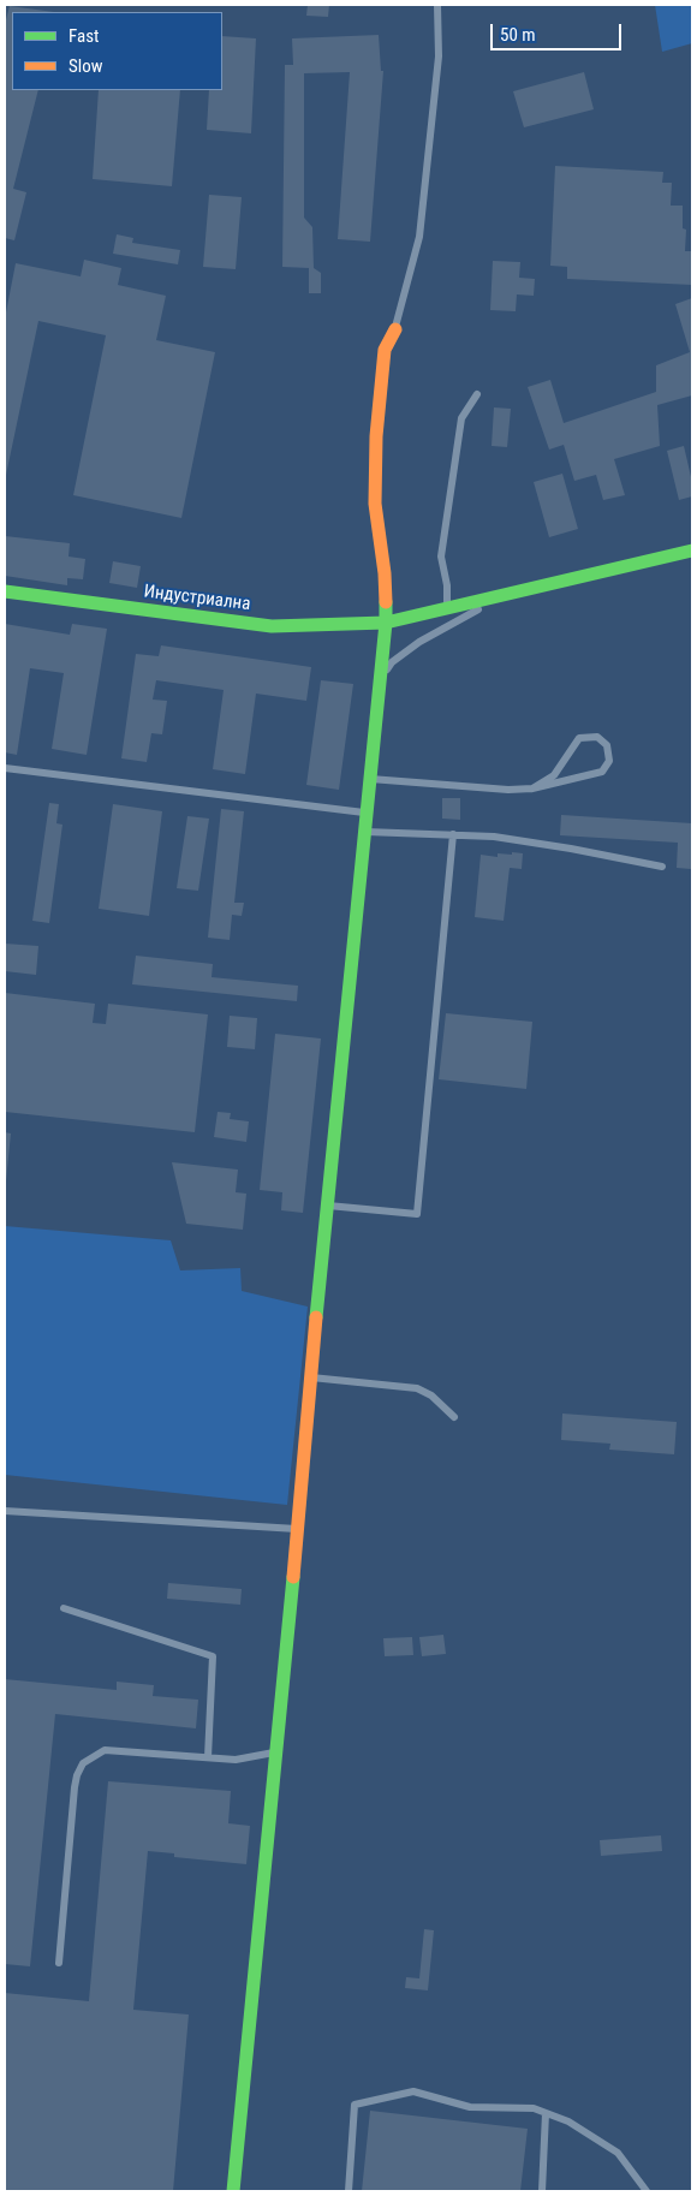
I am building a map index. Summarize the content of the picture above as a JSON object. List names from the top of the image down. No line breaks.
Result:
{"streets":{"street":["Индустриална"]},"legend":["Fast","Slow"],"scale_bar":"50 m"}
